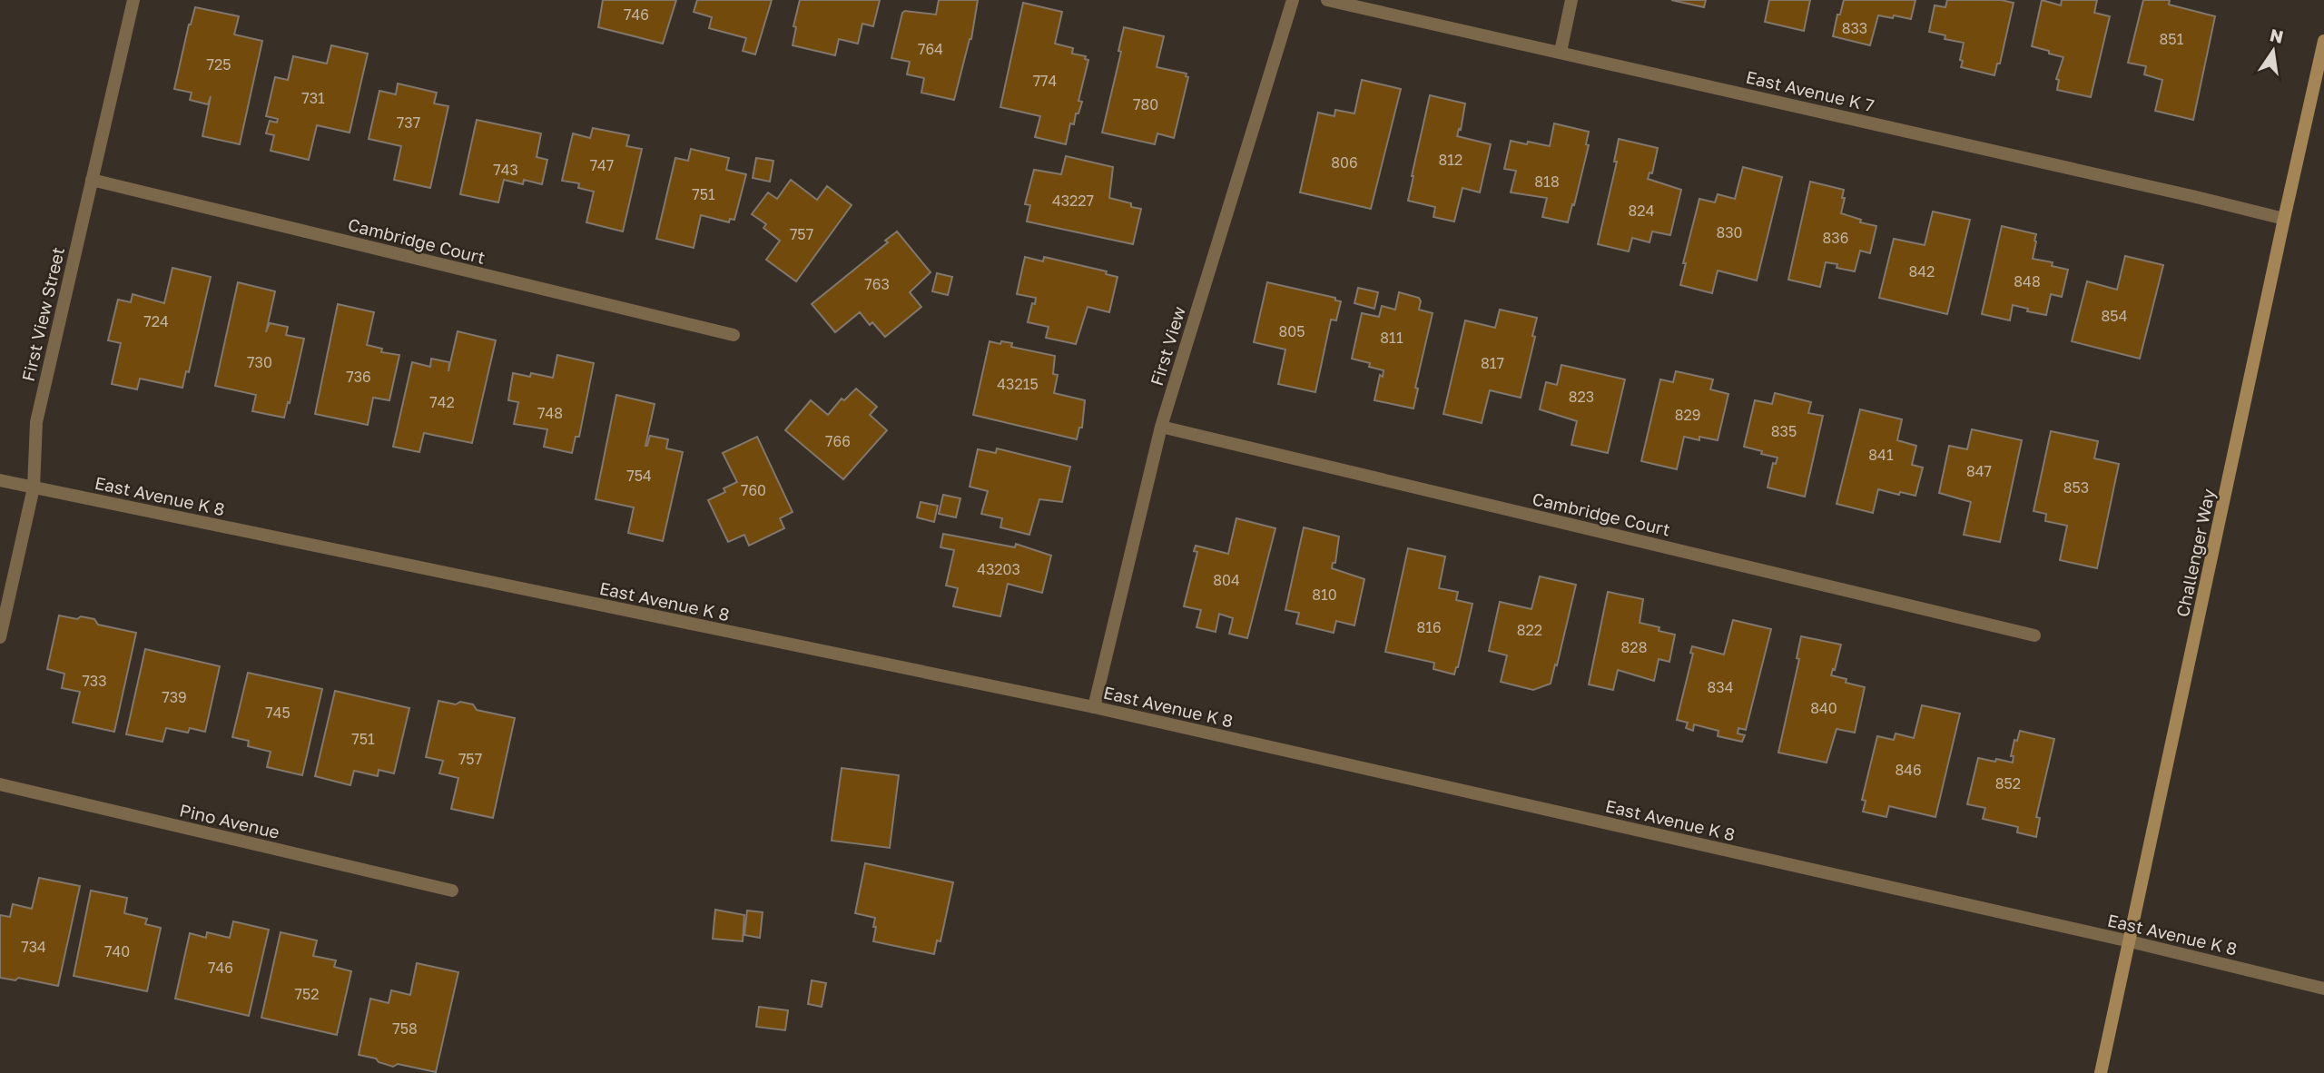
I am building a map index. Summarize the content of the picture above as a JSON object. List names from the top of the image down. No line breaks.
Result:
{"streets":{"main road":["Challenger Way"],"street":["East Avenue K 7","Cambridge Court","First View Street","First View","East Avenue K 8","Pino Avenue"]},"crossings":[["East Avenue K 7","Challenger Way"],["Cambridge Court","First View Street"],["Cambridge Court","First View"],["First View Street","East Avenue K 8"],["First View","East Avenue K 8"],["East Avenue K 8","Challenger Way"]],"house_numbers":["746","833","851","764","725","774","731","780","737","812","806","747","743","818","751","43227","824","830","757","836","842","848","763","854","724","805","811","730","817","736","43215","823","742","748","829","835","766","841","847","754","853","760","43203","804","810","816","822","828","733","834","739","840","745","751","757","846","852","734","740","746","752","758"],"north":"top"}
